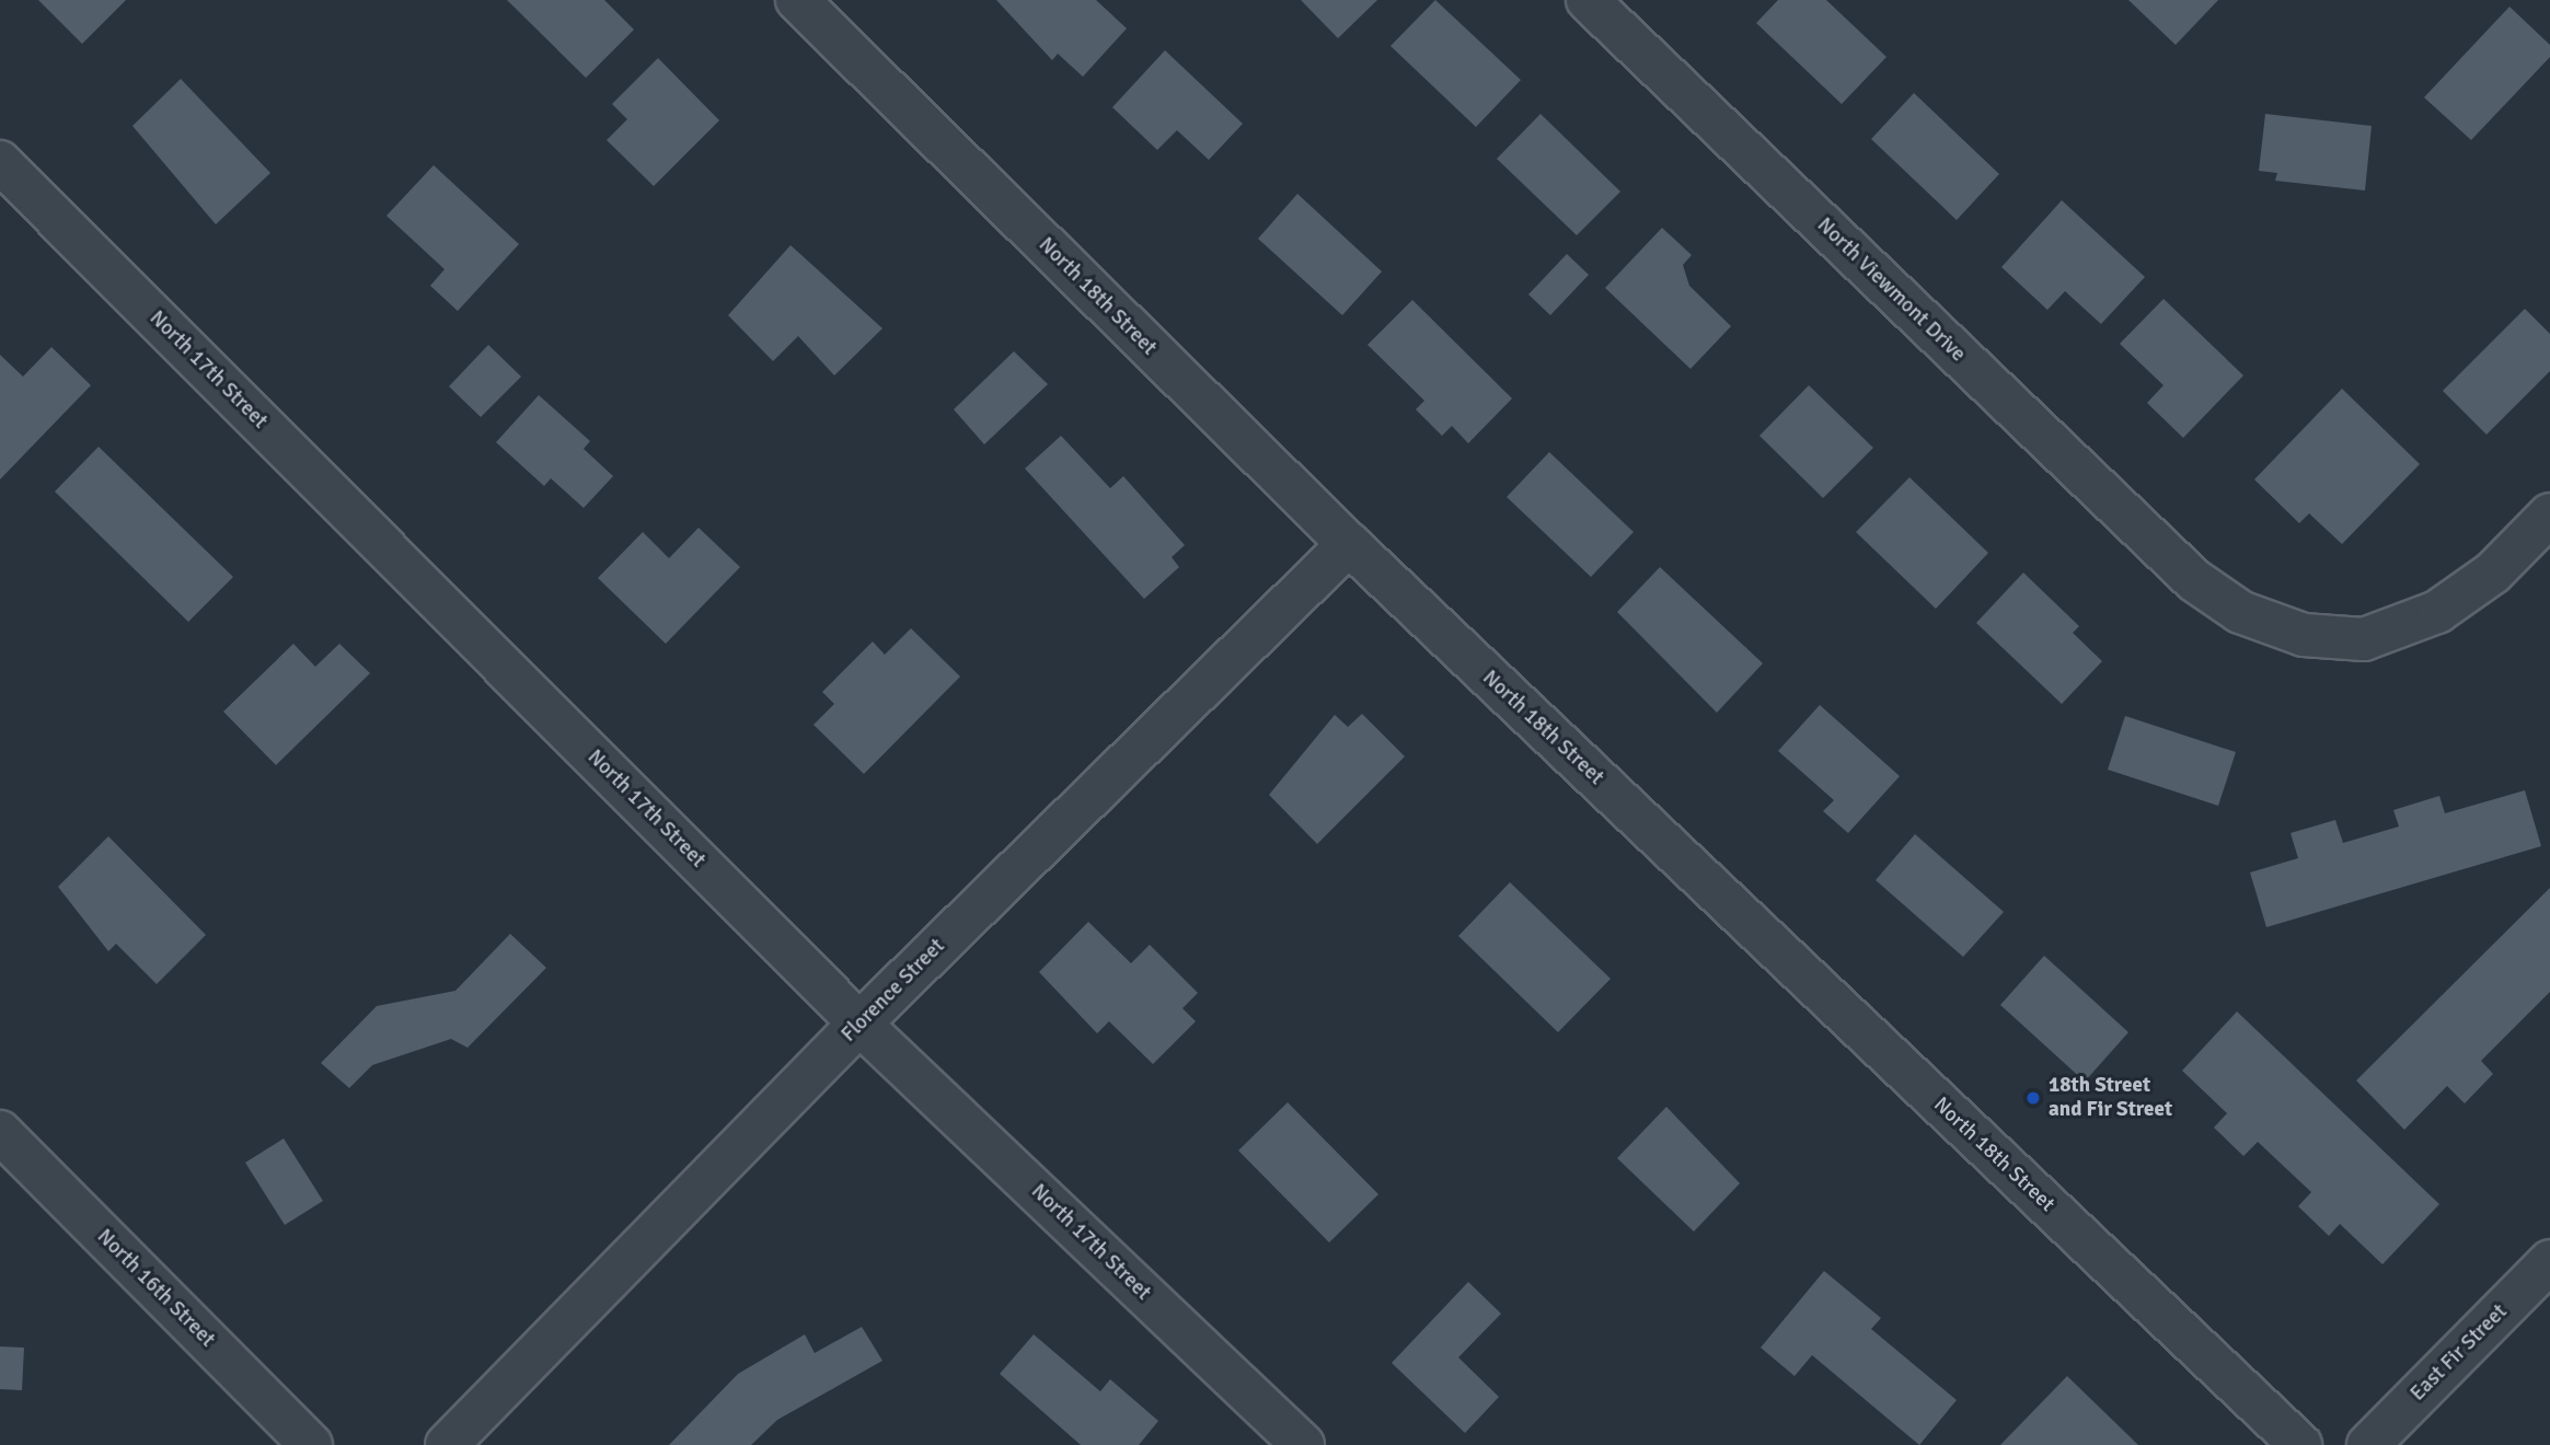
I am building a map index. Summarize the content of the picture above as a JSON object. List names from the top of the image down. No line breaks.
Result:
{"streets":{"street":["North Viewmont Drive","North 18th Street","North 17th Street","Florence Street","North 16th Street","East Fir Street"]},"crossings":[["North 18th Street","Florence Street"],["North 17th Street","Florence Street"]],"places":["18th Street and Fir Street"]}
